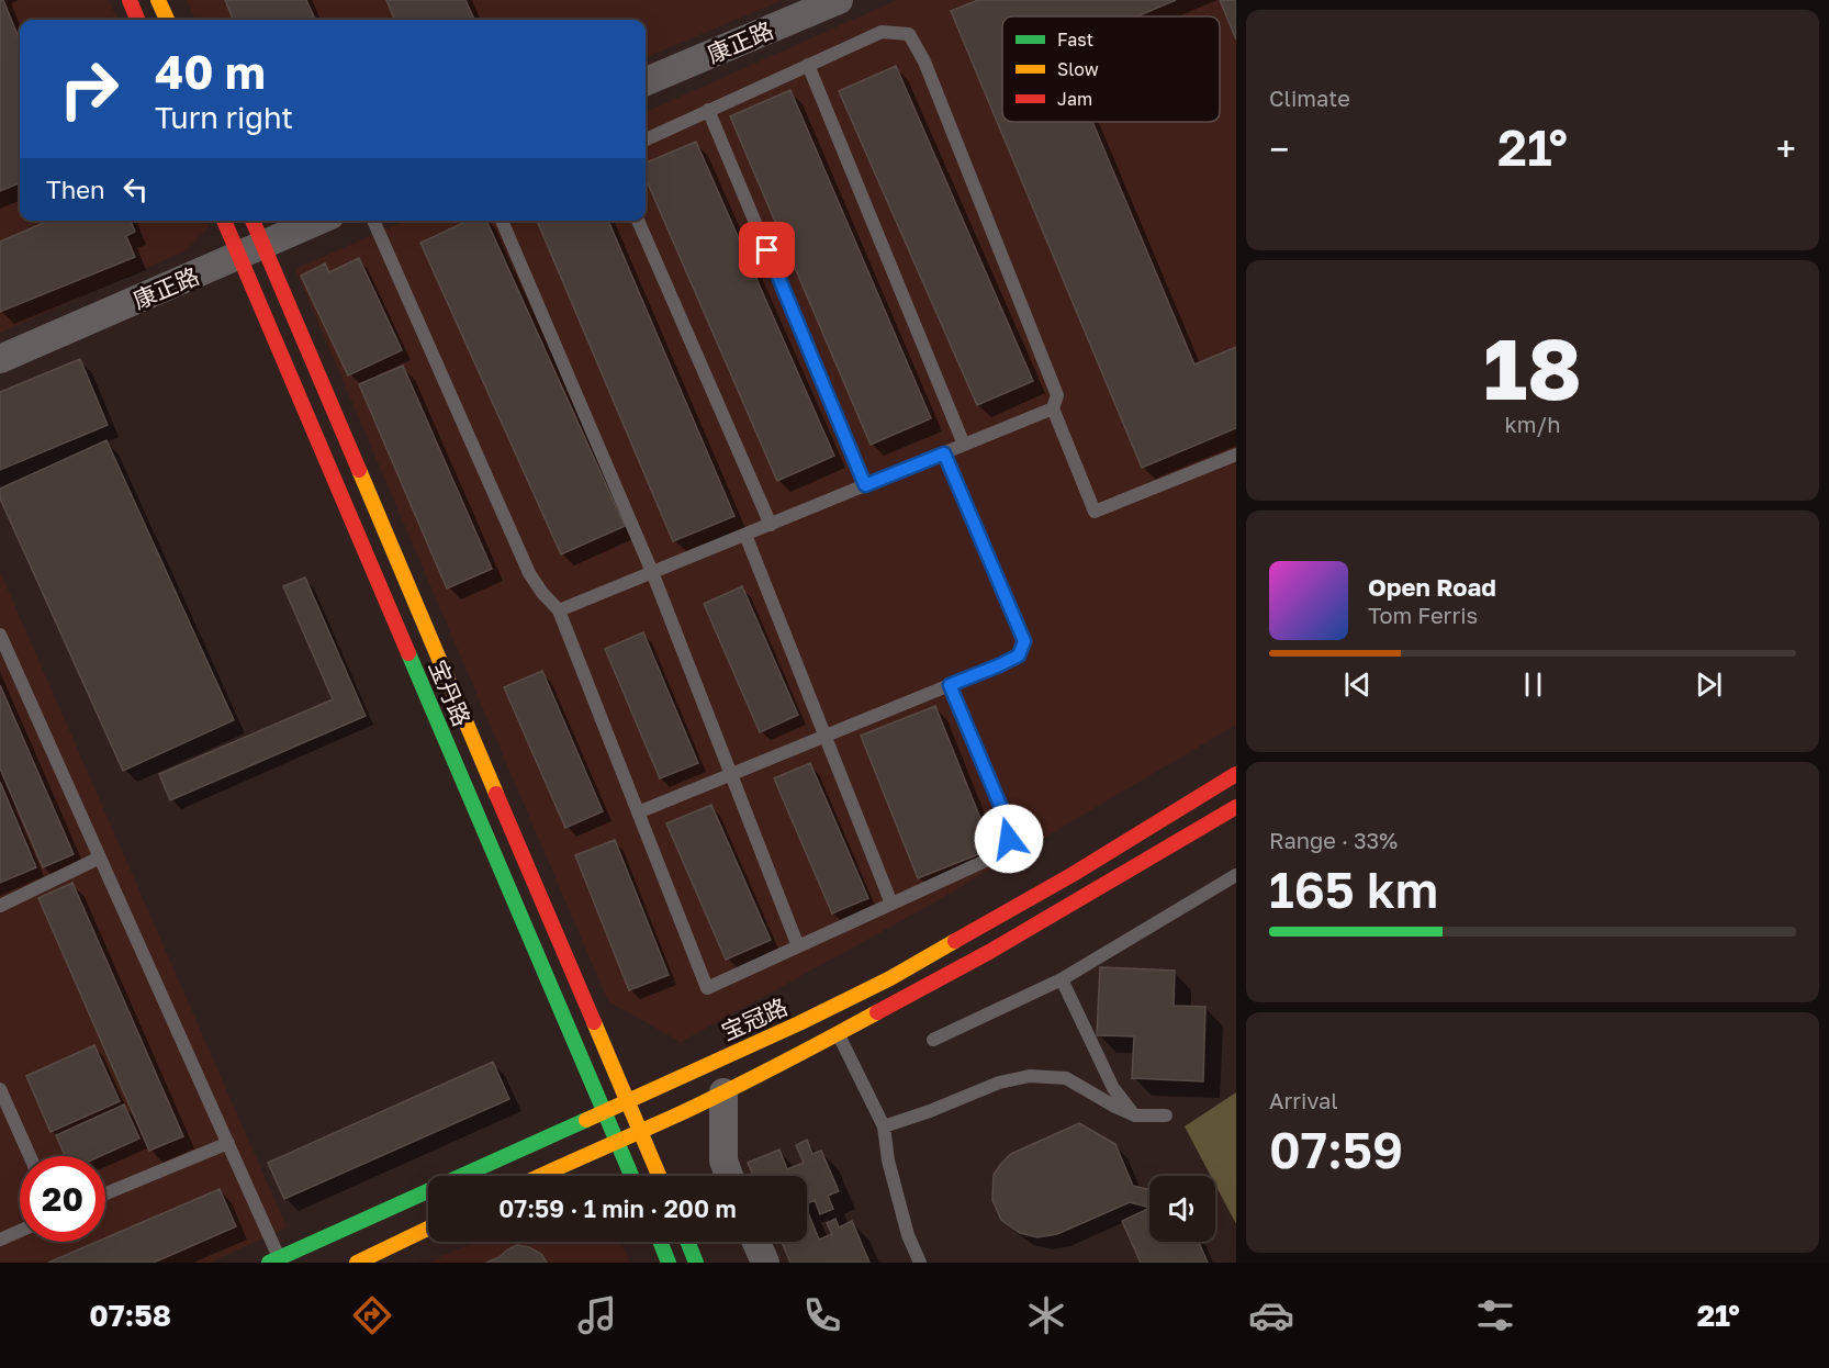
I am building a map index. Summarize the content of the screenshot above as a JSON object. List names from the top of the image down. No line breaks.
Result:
{"streets":{"street":["康正路","宝丹路","宝冠路"]},"crossings":[["康正路","宝丹路"],["宝丹路","宝冠路"]],"legend":["Fast","Slow","Jam"],"page":{"tile":["Climate",["18","km/h"],["Range · 33%","165 km"],["Arrival","07:59"]],"turn":["40 m","Turn right"],"heat":["−","21°","+"],"then":"Then","song":["Open Road","Tom Ferris"],"limit":"20","trip":"07:59 · 1 min · 200 m","tabs":["07:58","21°"]}}
